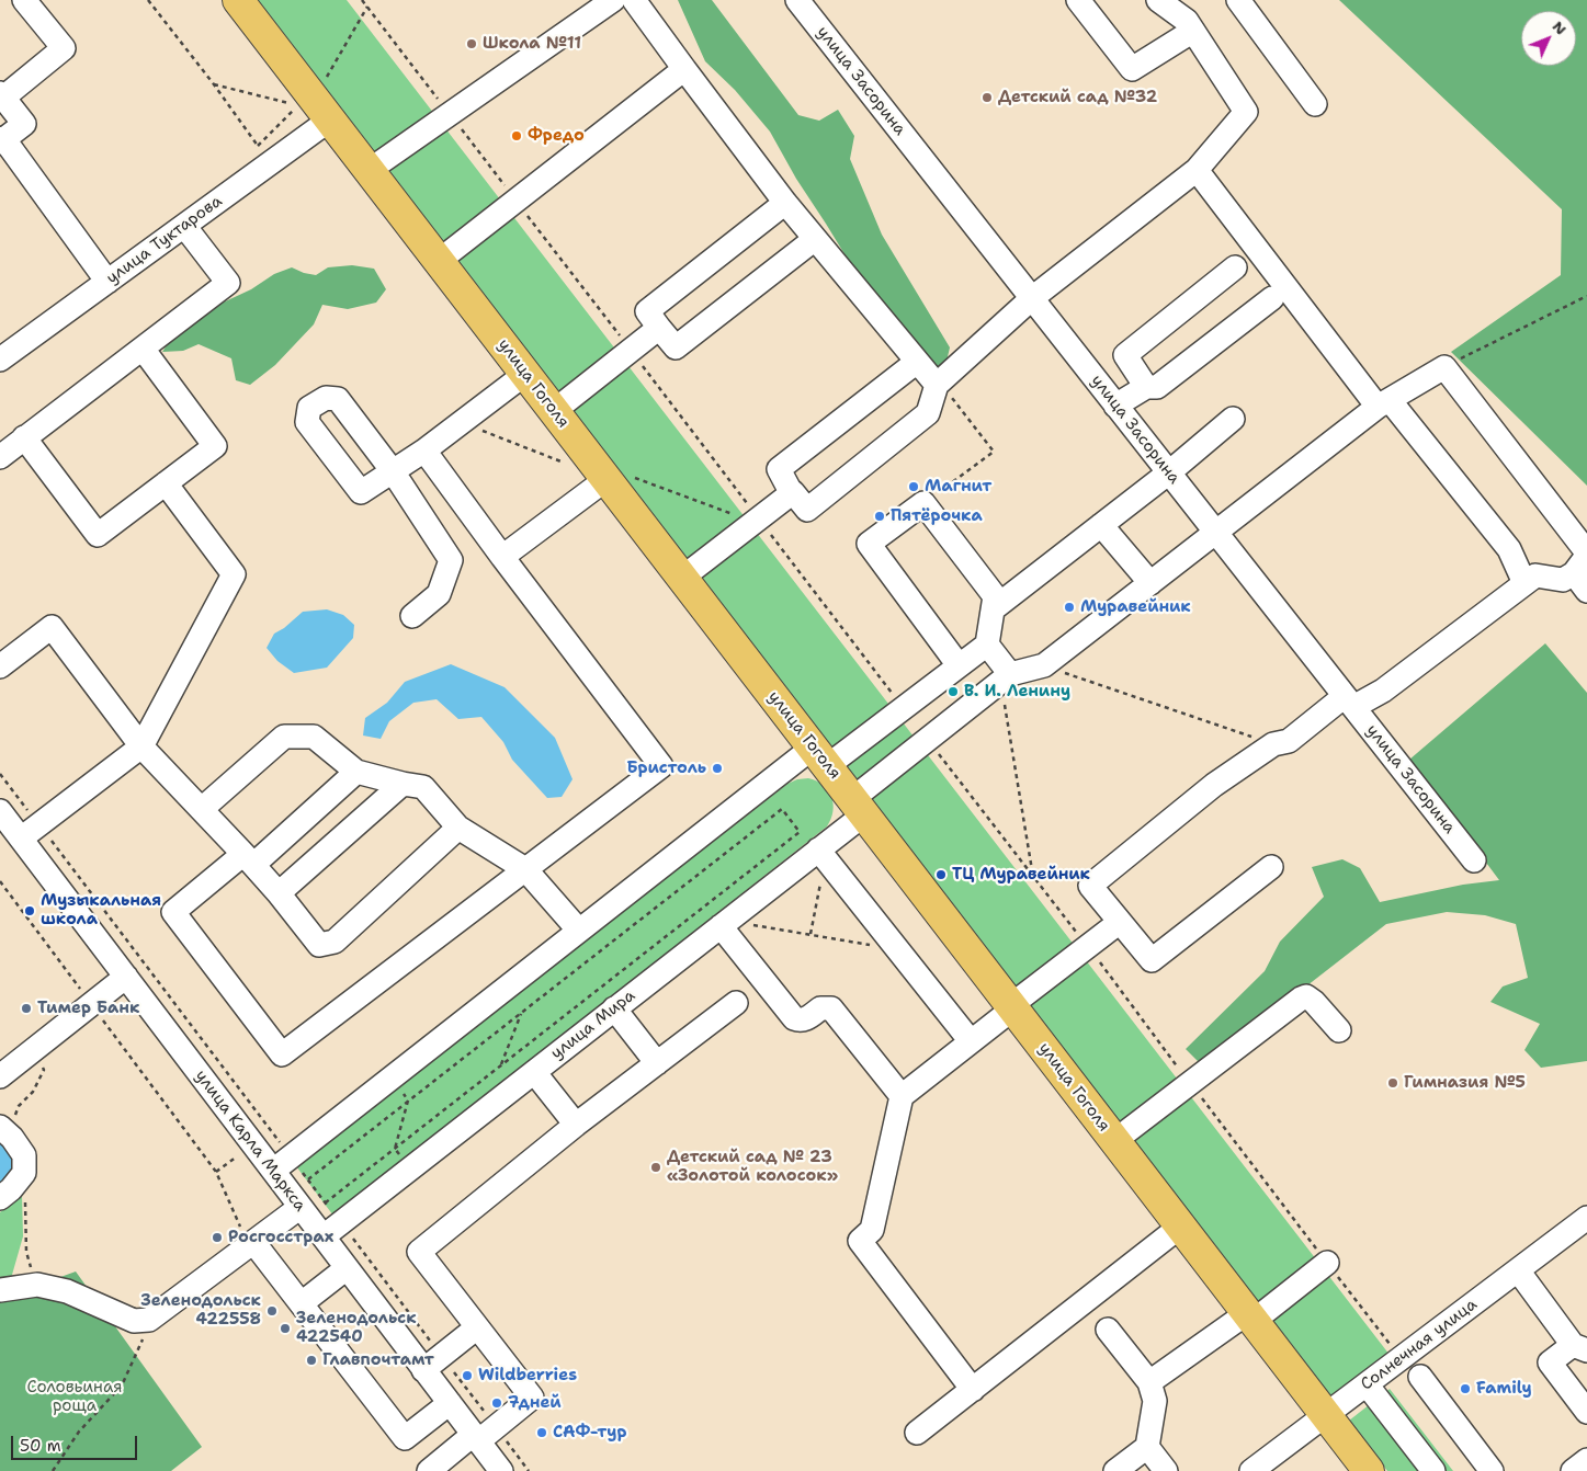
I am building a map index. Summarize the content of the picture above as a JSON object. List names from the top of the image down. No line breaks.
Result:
{"streets":{"main road":["улица Гоголя"],"street":["улица Засорина","улица Туктарова","улица Мира","улица Карла Маркса","Солнечная улица"]},"crossings":[["улица Туктарова","улица Гоголя"],["улица Гоголя","улица Мира"],["улица Гоголя","Солнечная улица"],["улица Мира","улица Карла Маркса"]],"parks":["Соловьиная роща"],"places":["Школа №11","Детский сад №32","Фредо","Магнит","Пятёрочка","Муравейник","В. И. Ленину","Бристоль","ТЦ Муравейник","Музыкальная школа","Тимер Банк","Гимназия №5","Детский сад № 23 «Золотой колосок»","Росгосстрах","Зеленодольск 422558","Зеленодольск 422540","Главпочтамт","Wildberries","Family","7дней","САФ-тур"],"scale_bar":"50 m","north":"top right"}
